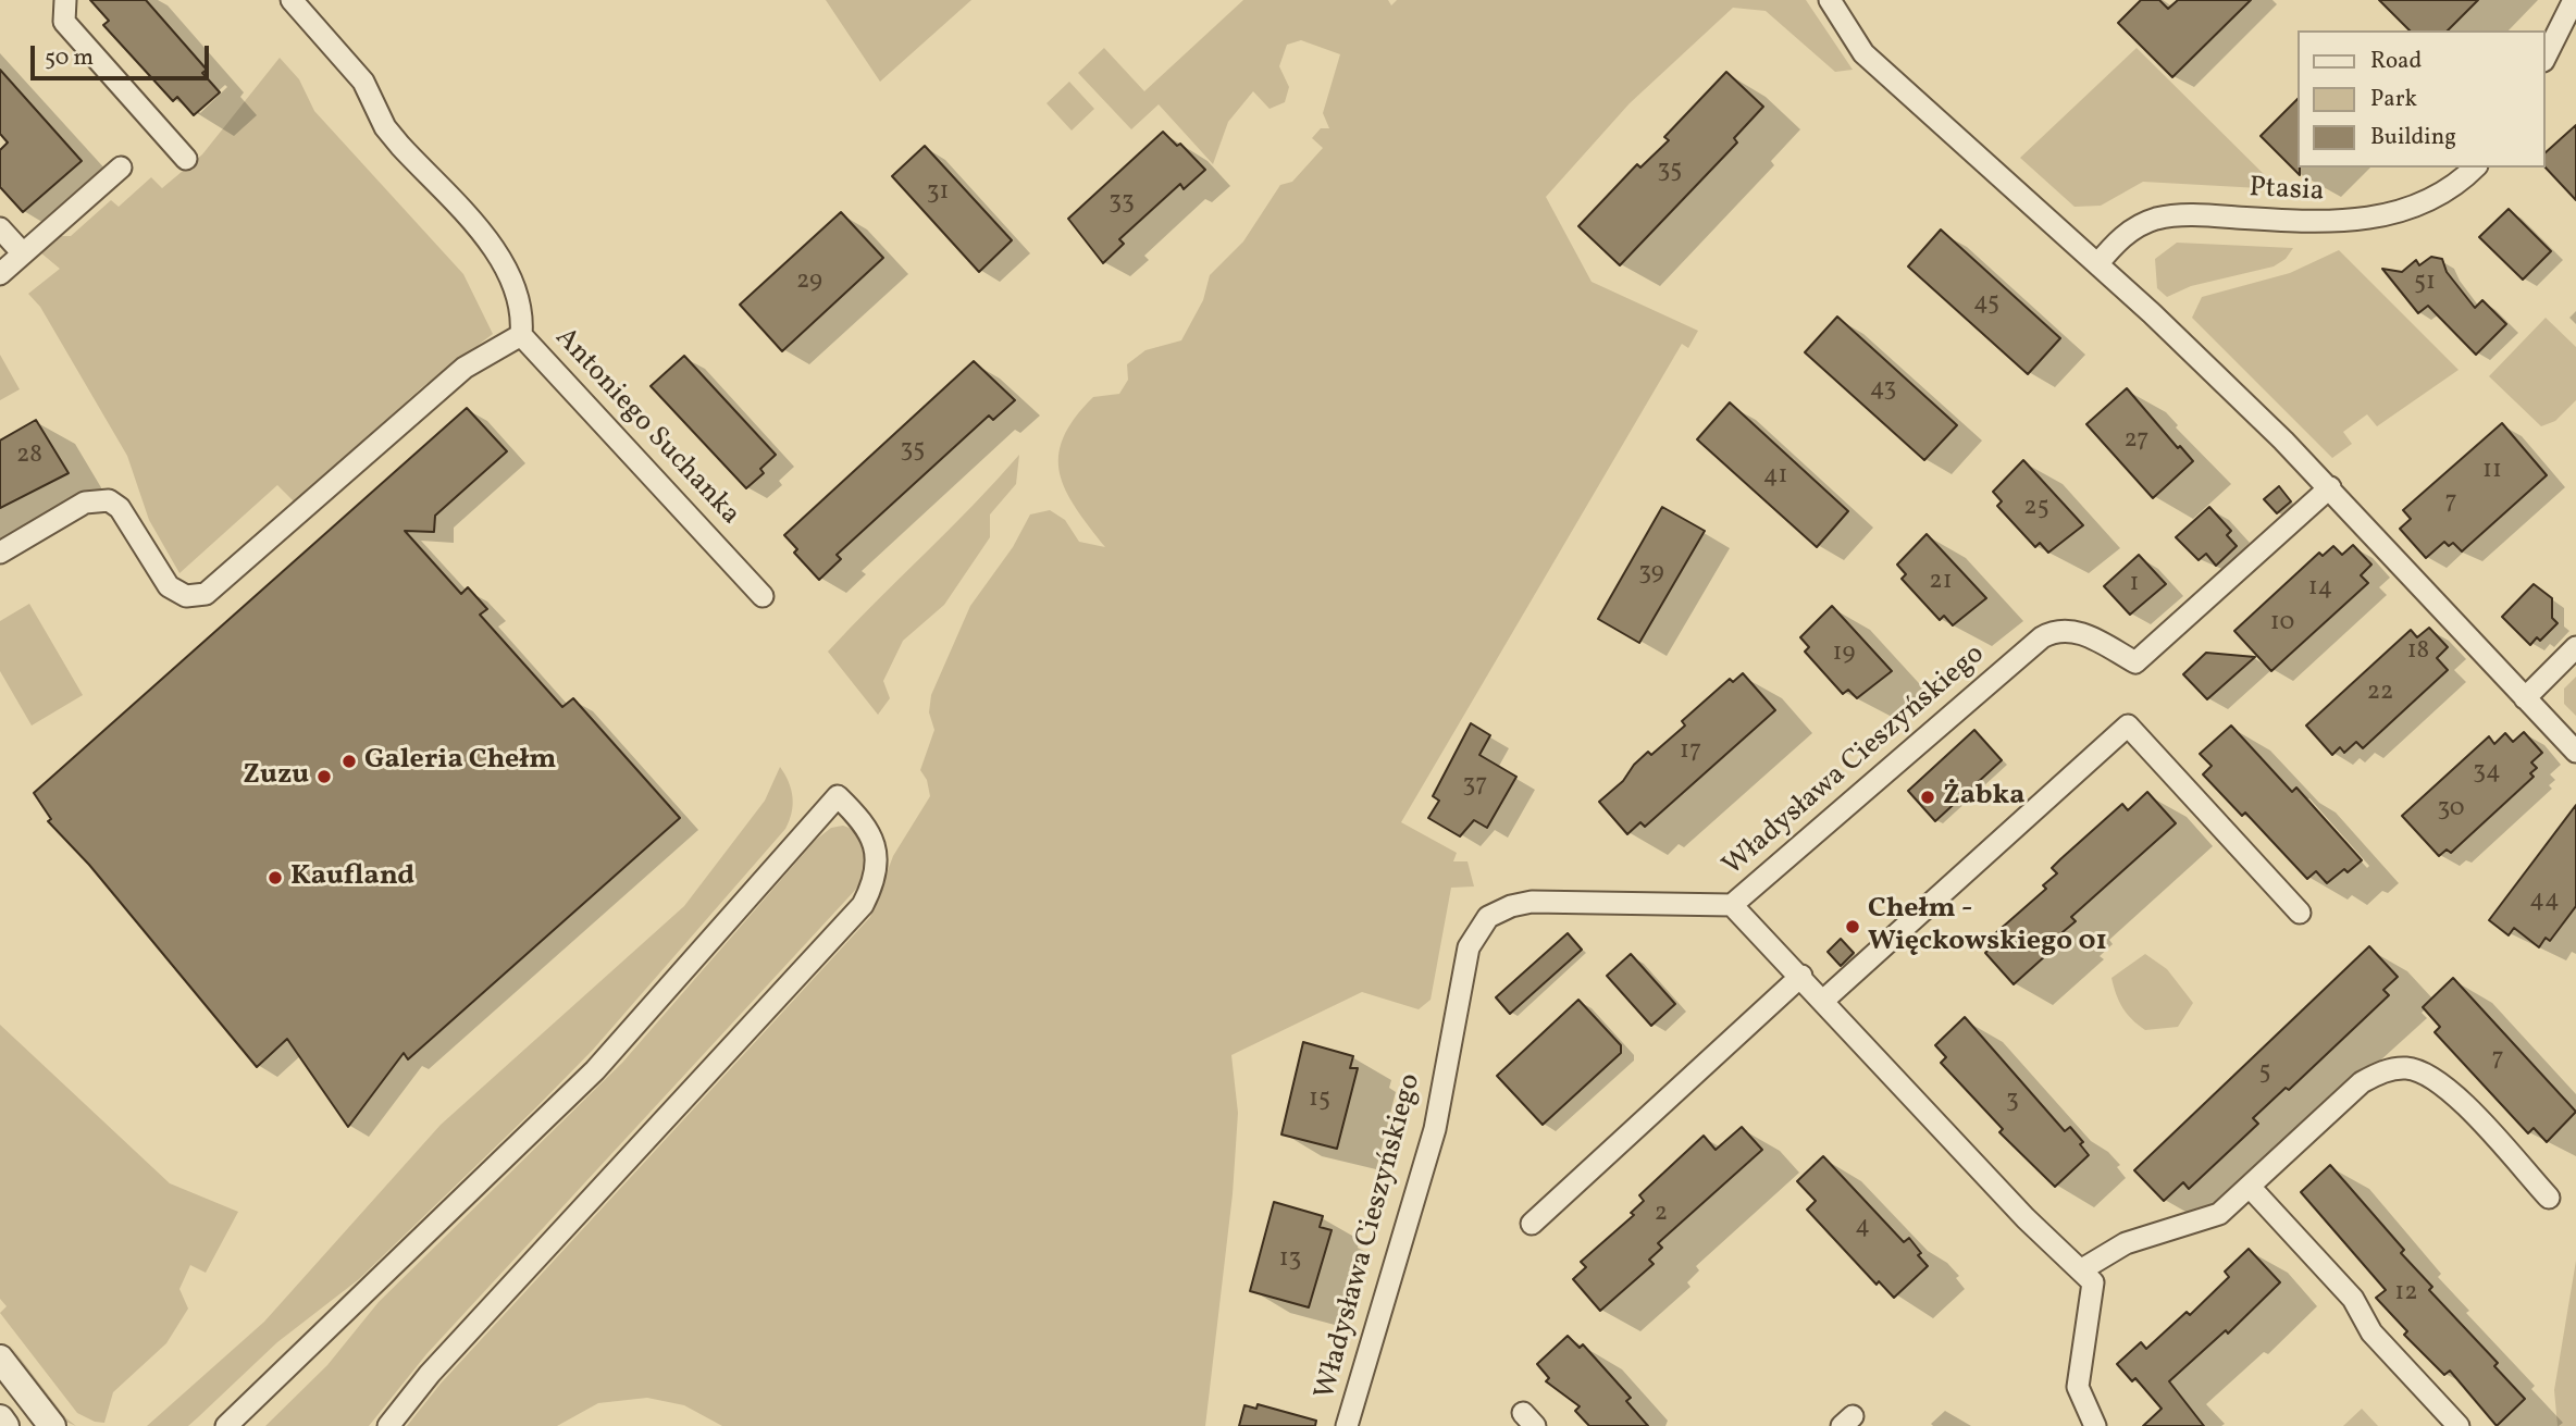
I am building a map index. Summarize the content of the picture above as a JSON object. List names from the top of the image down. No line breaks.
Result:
{"streets":{"street":["Ptasia","Antoniego Suchanka","Władysława Cieszyńskiego"]},"places":["Galeria Chełm","Zuzu","Żabka","Kaufland","Chełm - Więckowskiego 01"],"house_numbers":["35","31","33","29","51","45","43","27","35","28","11","41","7","25","39","21","1","14","10","18","19","22","17","34","37","30","44","7","5","15","3","2","4","13","12"],"legend":["Road","Park","Building"],"scale_bar":"50 m"}
